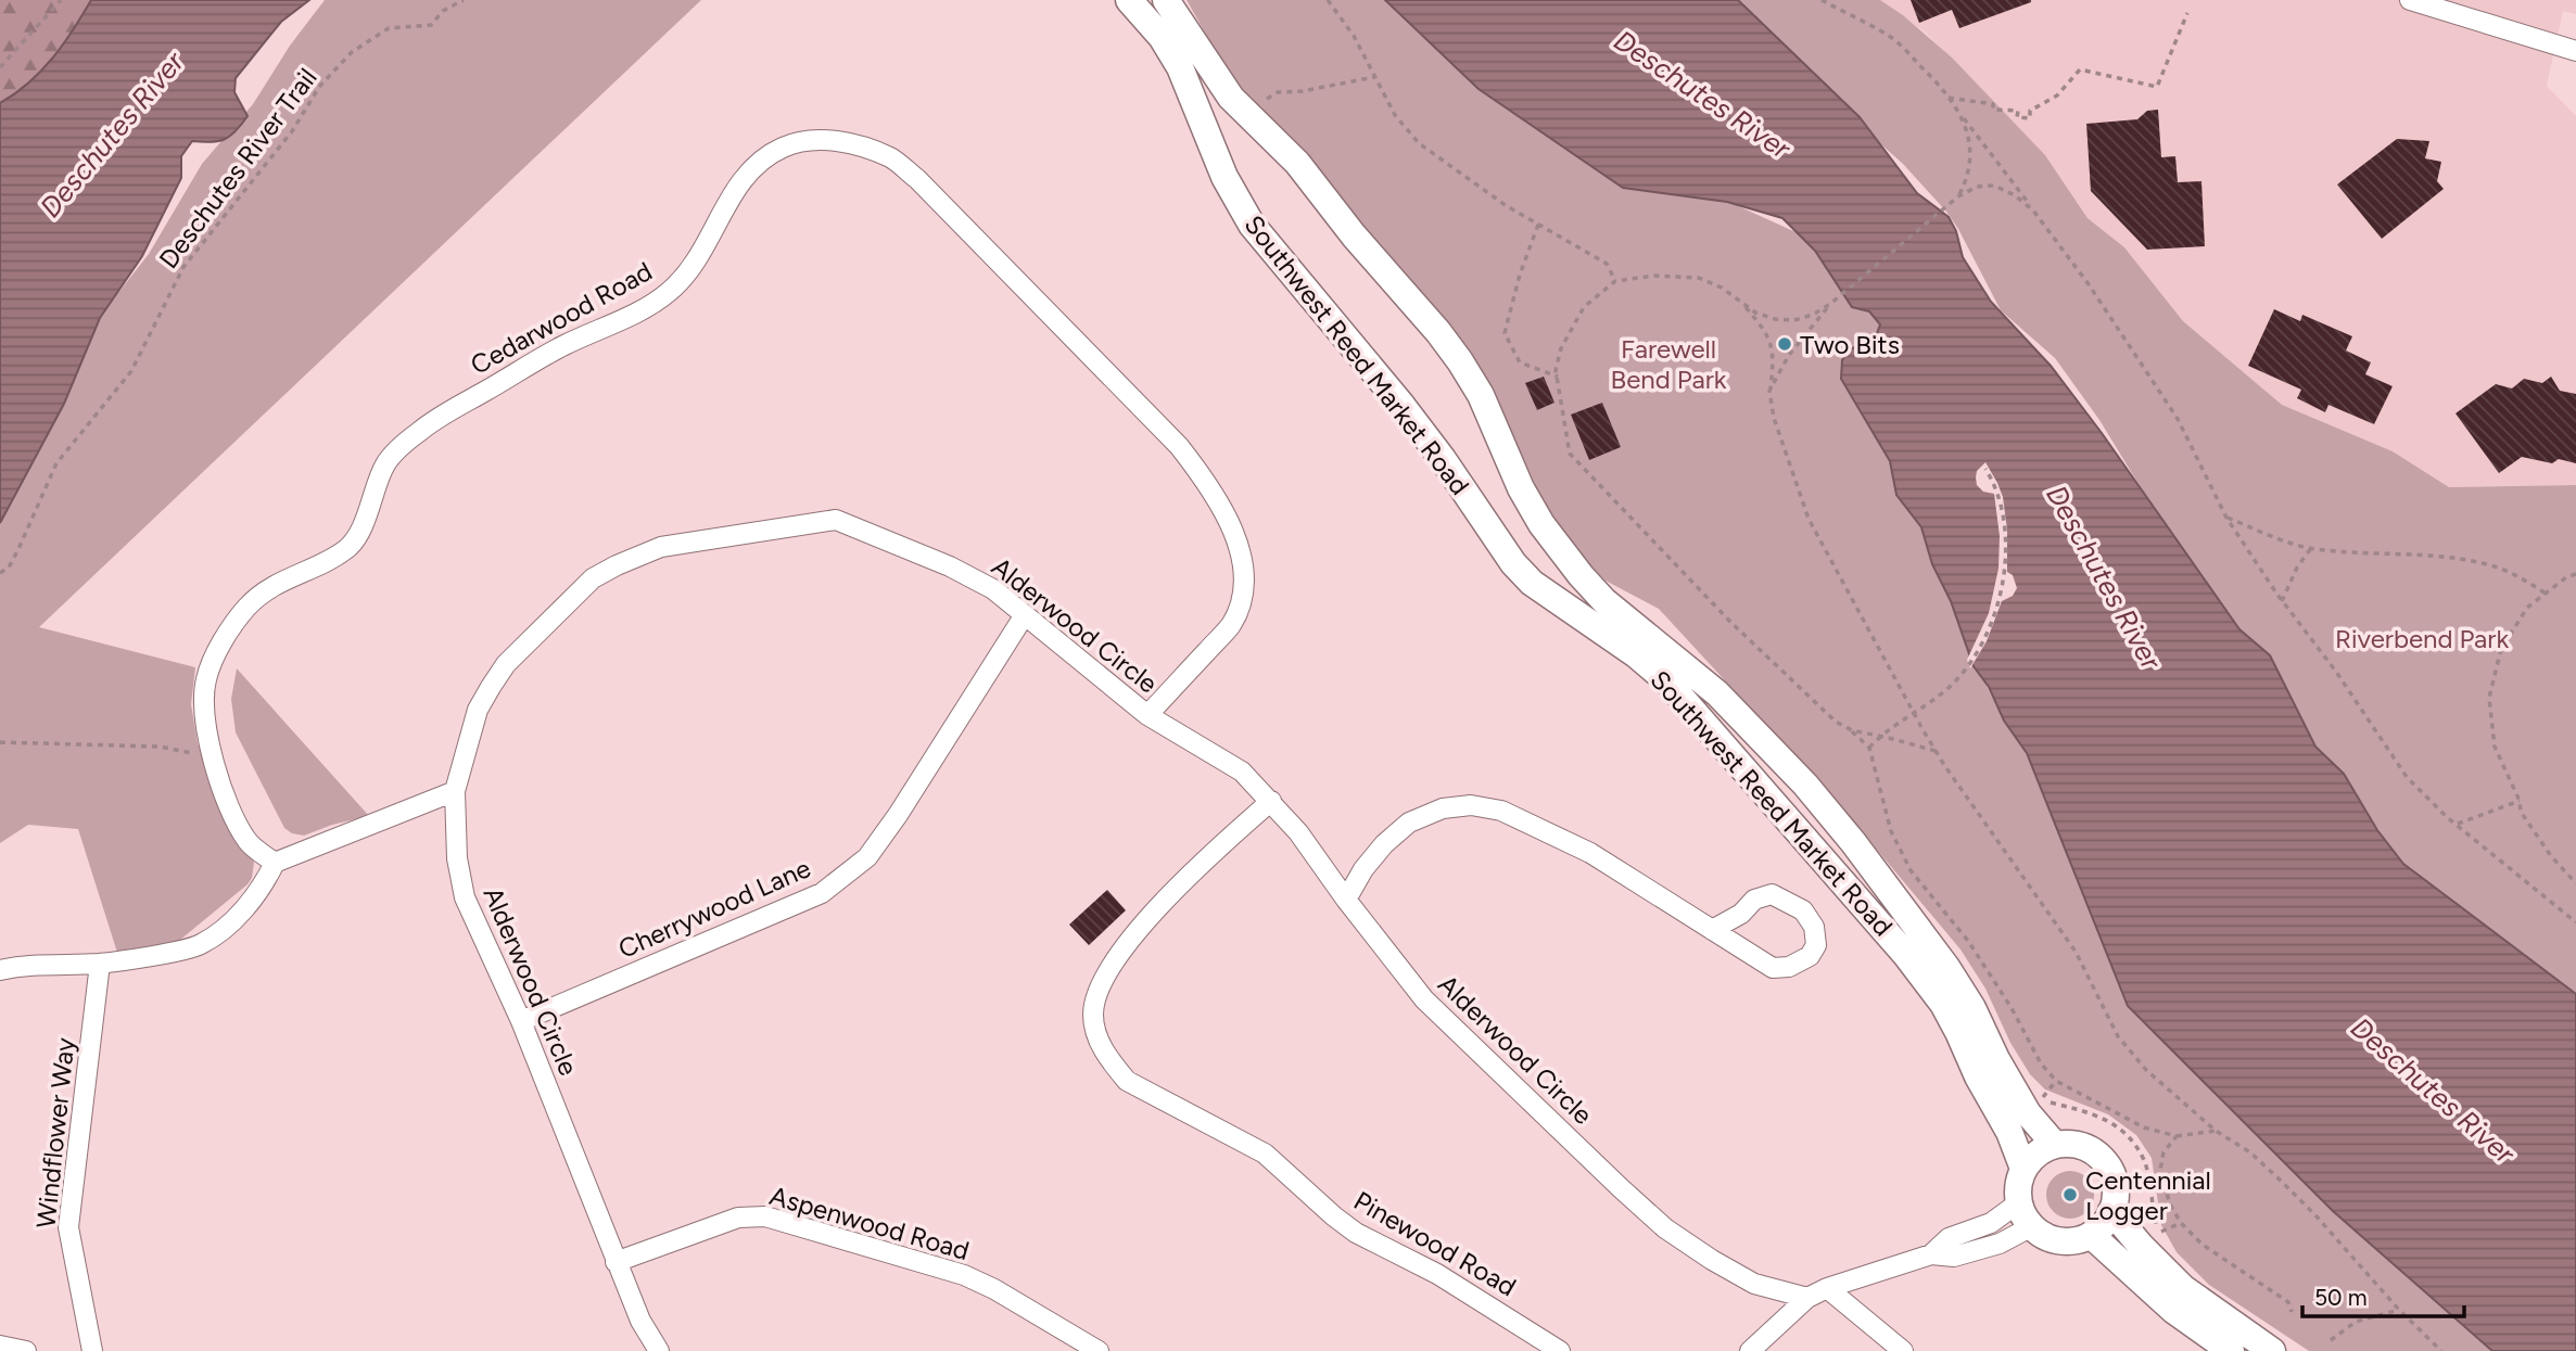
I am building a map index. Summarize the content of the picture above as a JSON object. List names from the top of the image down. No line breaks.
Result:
{"streets":{"main road":["Southwest Reed Market Road"],"street":["Cedarwood Road","Alderwood Circle","Cherrywood Lane","Windflower Way","Aspenwood Road","Pinewood Road"],"path":["Deschutes River Trail"]},"crossings":[["Cedarwood Road","Alderwood Circle"],["Alderwood Circle","Cherrywood Lane"],["Alderwood Circle","Aspenwood Road"],["Alderwood Circle","Pinewood Road"]],"water":["Deschutes River"],"parks":["Farewell Bend Park","Riverbend Park"],"places":["Two Bits","Centennial Logger"],"scale_bar":"50 m"}
